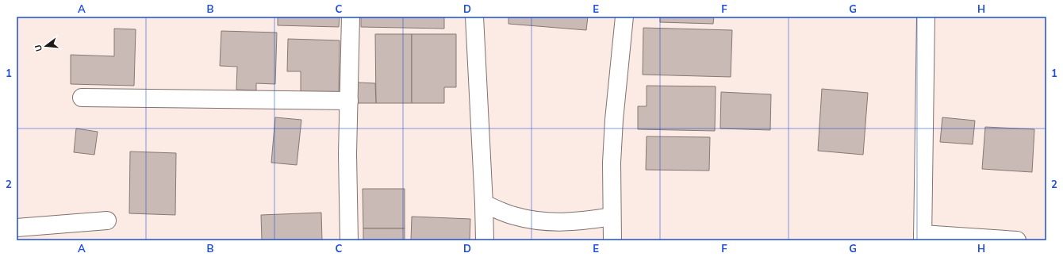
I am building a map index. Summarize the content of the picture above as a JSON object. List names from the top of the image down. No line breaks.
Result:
{"north":"left","grid":{"columns":["A","B","C","D","E","F","G","H"],"rows":["1","2"]}}
